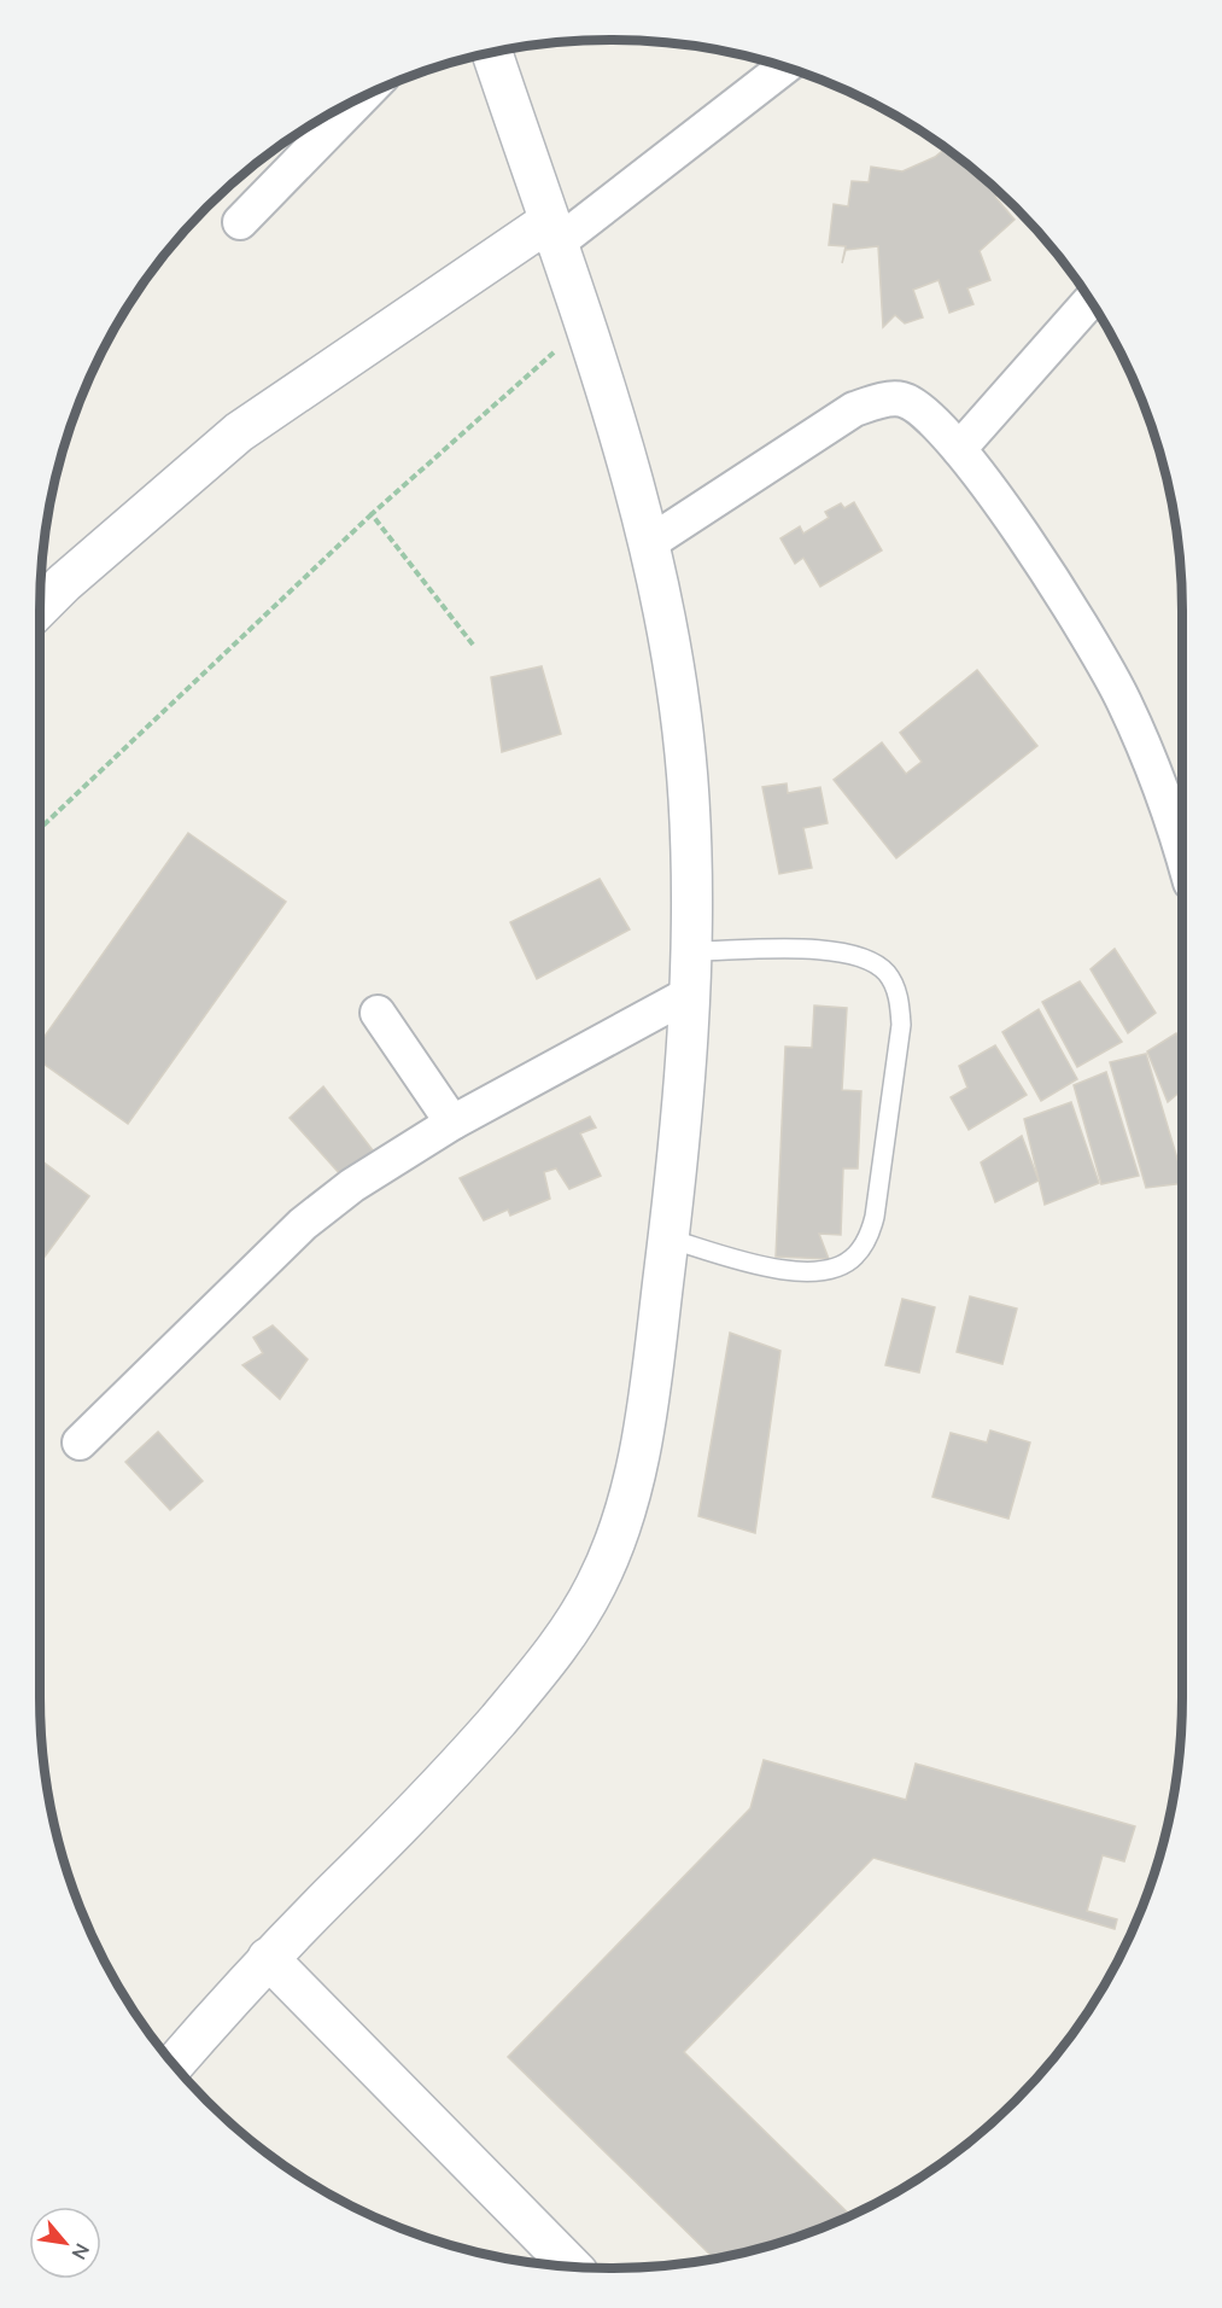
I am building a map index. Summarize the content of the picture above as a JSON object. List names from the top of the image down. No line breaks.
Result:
{"north":"bottom right"}
